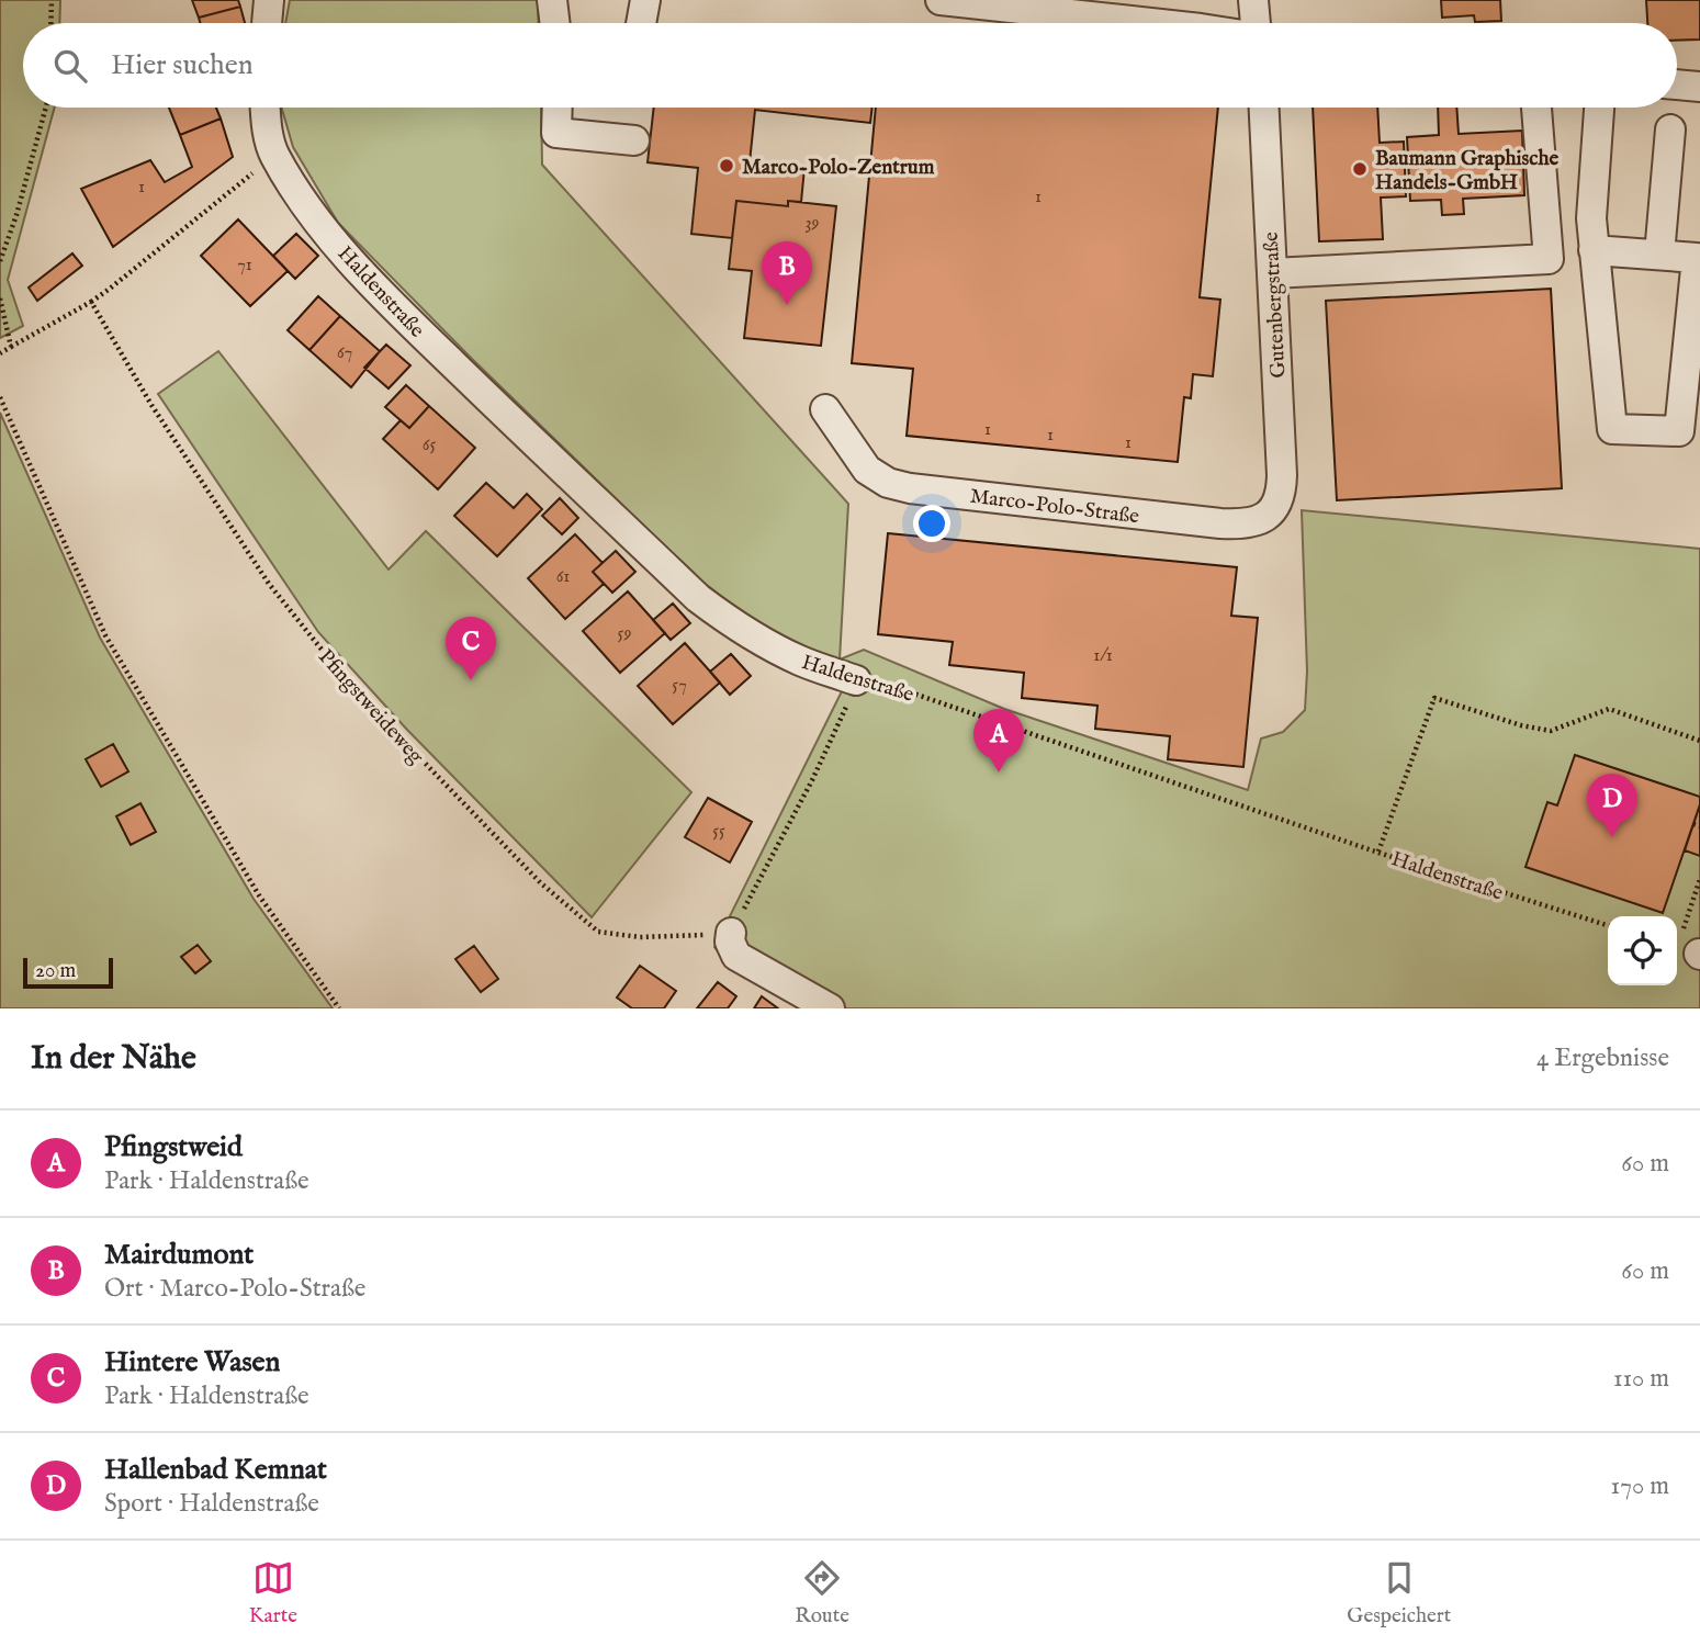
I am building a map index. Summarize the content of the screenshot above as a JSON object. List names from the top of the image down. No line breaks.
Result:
{"streets":{"street":["Haldenstraße","Gutenbergstraße","Marco-Polo-Straße"],"path":["Pfingstweideweg"]},"crossings":[["Gutenbergstraße","Marco-Polo-Straße"]],"places":["Marco-Polo-Zentrum","Baumann Graphische Handels-GmbH"],"house_numbers":["1","1","39","71","67","1","1","1","65","61","59","1/1","57","55"],"scale_bar":"20 m","page":{"search":"Hier suchen","pins":["B","C","A","D"],"scale":"20 m","heading":["In der Nähe","4 Ergebnisse"],"list":[{"mark":"A","name":"Pfingstweid","note":"Park · Haldenstraße","value":"60 m"},{"mark":"B","name":"Mairdumont","note":"Ort · Marco-Polo-Straße","value":"60 m"},{"mark":"C","name":"Hintere Wasen","note":"Park · Haldenstraße","value":"110 m"},{"mark":"D","name":"Hallenbad Kemnat","note":"Sport · Haldenstraße","value":"170 m"}],"nav":["Karte","Route","Gespeichert"]}}
